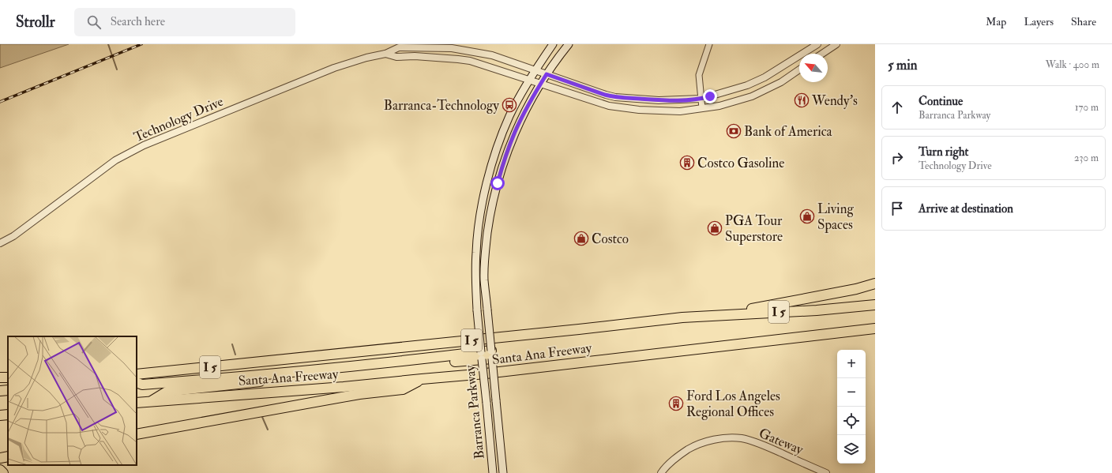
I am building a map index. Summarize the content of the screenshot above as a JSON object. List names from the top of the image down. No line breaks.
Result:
{"streets":{"highway":["I 5","Santa Ana Freeway"],"main road":["Barranca Parkway"],"street":["Technology Drive","Gateway"]},"crossings":[["Technology Drive","Barranca Parkway"]],"places":{"restaurant":["Wendy's"],"bus stop":["Barranca-Technology"],"bank":["Bank of America"],"building":["Costco Gasoline","Ford Los Angeles Regional Offices"],"shop":["Living Spaces","PGA Tour Superstore","Costco"]},"north":"top left","page":{"header":"Strollr","search":"Search here","nav":["Map","Layers","Share"],"heading":["5 min","Walk · 400 m"],"list":[["Continue","Barranca Parkway","170 m"],["Turn right","Technology Drive","230 m"],"Arrive at destination"],"map_buttons":["+","−"]}}
